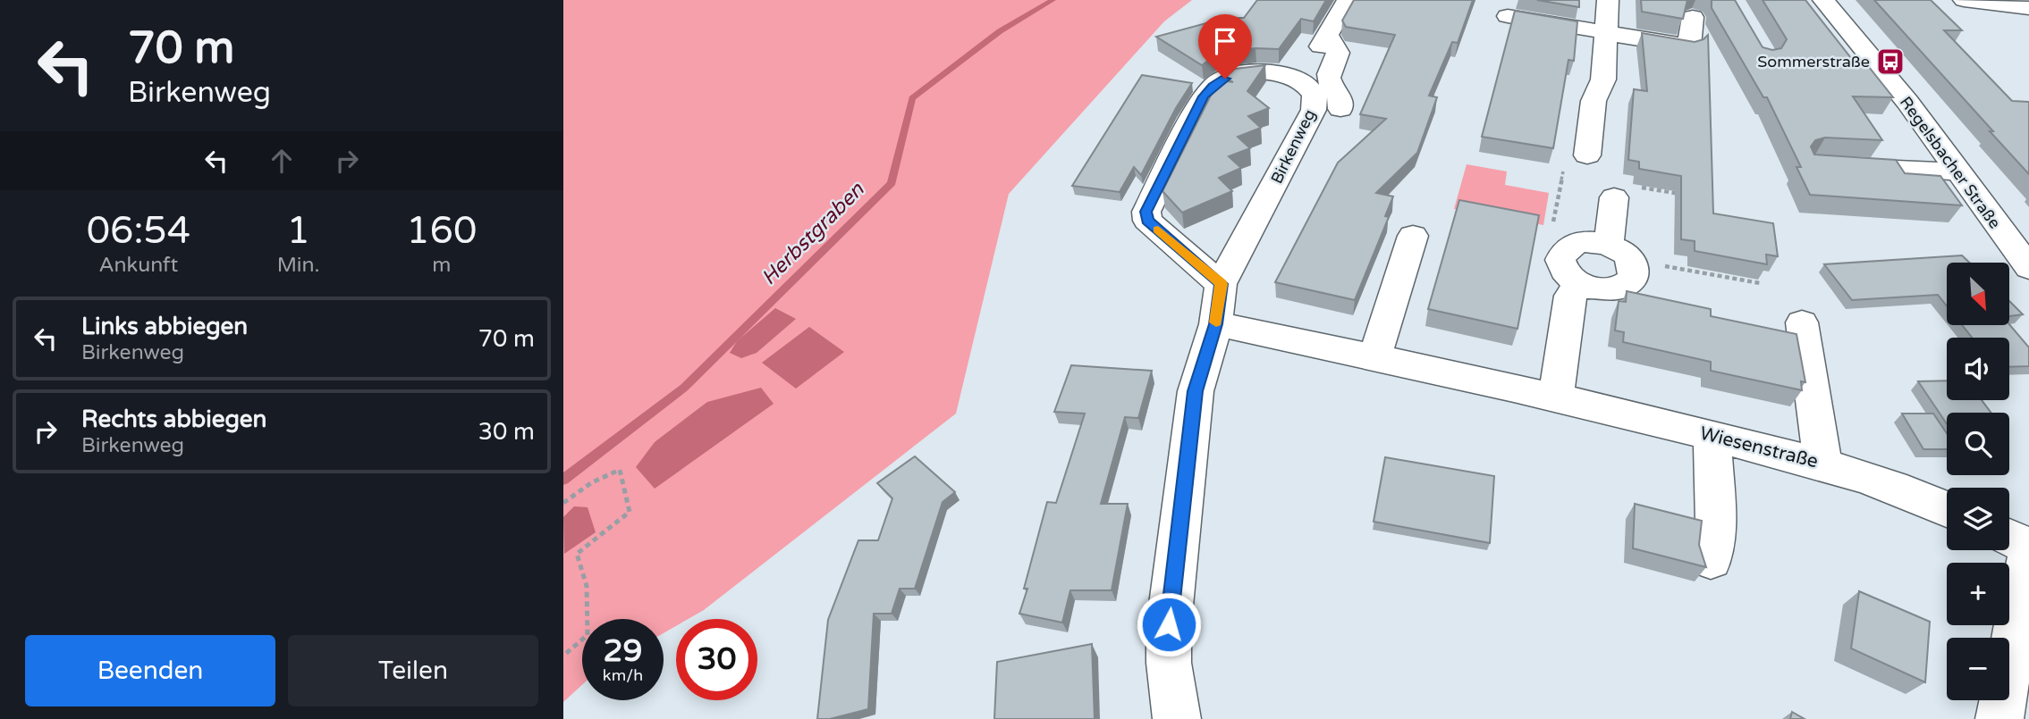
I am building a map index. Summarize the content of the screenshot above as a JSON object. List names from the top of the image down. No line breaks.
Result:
{"streets":{"street":["Birkenweg","Regelsbacher Straße","Wiesenstraße"]},"crossings":[["Birkenweg","Wiesenstraße"]],"water":["Herbstgraben"],"places":{"bus stop":["Sommerstraße"]},"north":"bottom right","page":{"turn":["70 m","Birkenweg"],"eta":["06:54","Ankunft","1","Min.","160","m"],"map_buttons":["+","−"],"list":[{"name":"Links abbiegen","note":"Birkenweg","value":"70 m"},{"name":"Rechts abbiegen","note":"Birkenweg","value":"30 m"}],"speed":"29 km/h","limit":"30","buttons":["Beenden","Teilen"]}}
